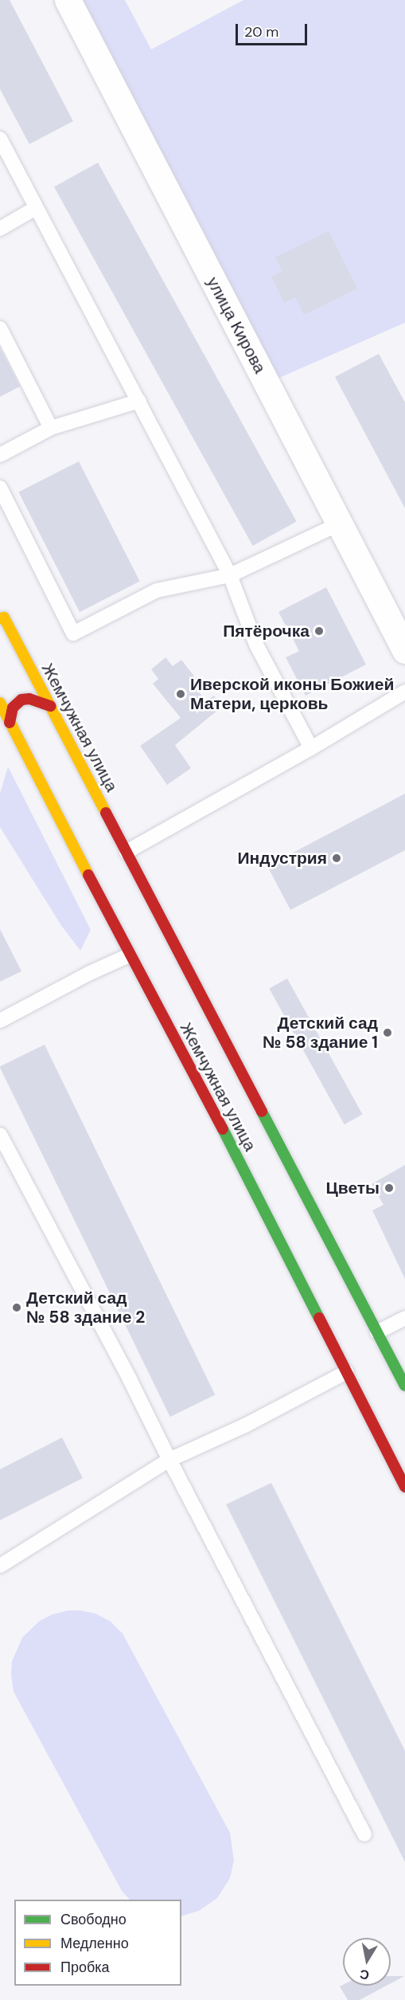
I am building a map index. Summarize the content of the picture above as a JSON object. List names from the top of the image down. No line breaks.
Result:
{"streets":{"main road":["Жемчужная улица"],"street":["улица Кирова"]},"places":["Пятёрочка","Иверской иконы Божией Матери, церковь","Индустрия","Детский сад № 58 здание 1","Цветы","Детский сад № 58 здание 2"],"legend":["Свободно","Медленно","Пробка"],"scale_bar":"20 m","north":"bottom"}
